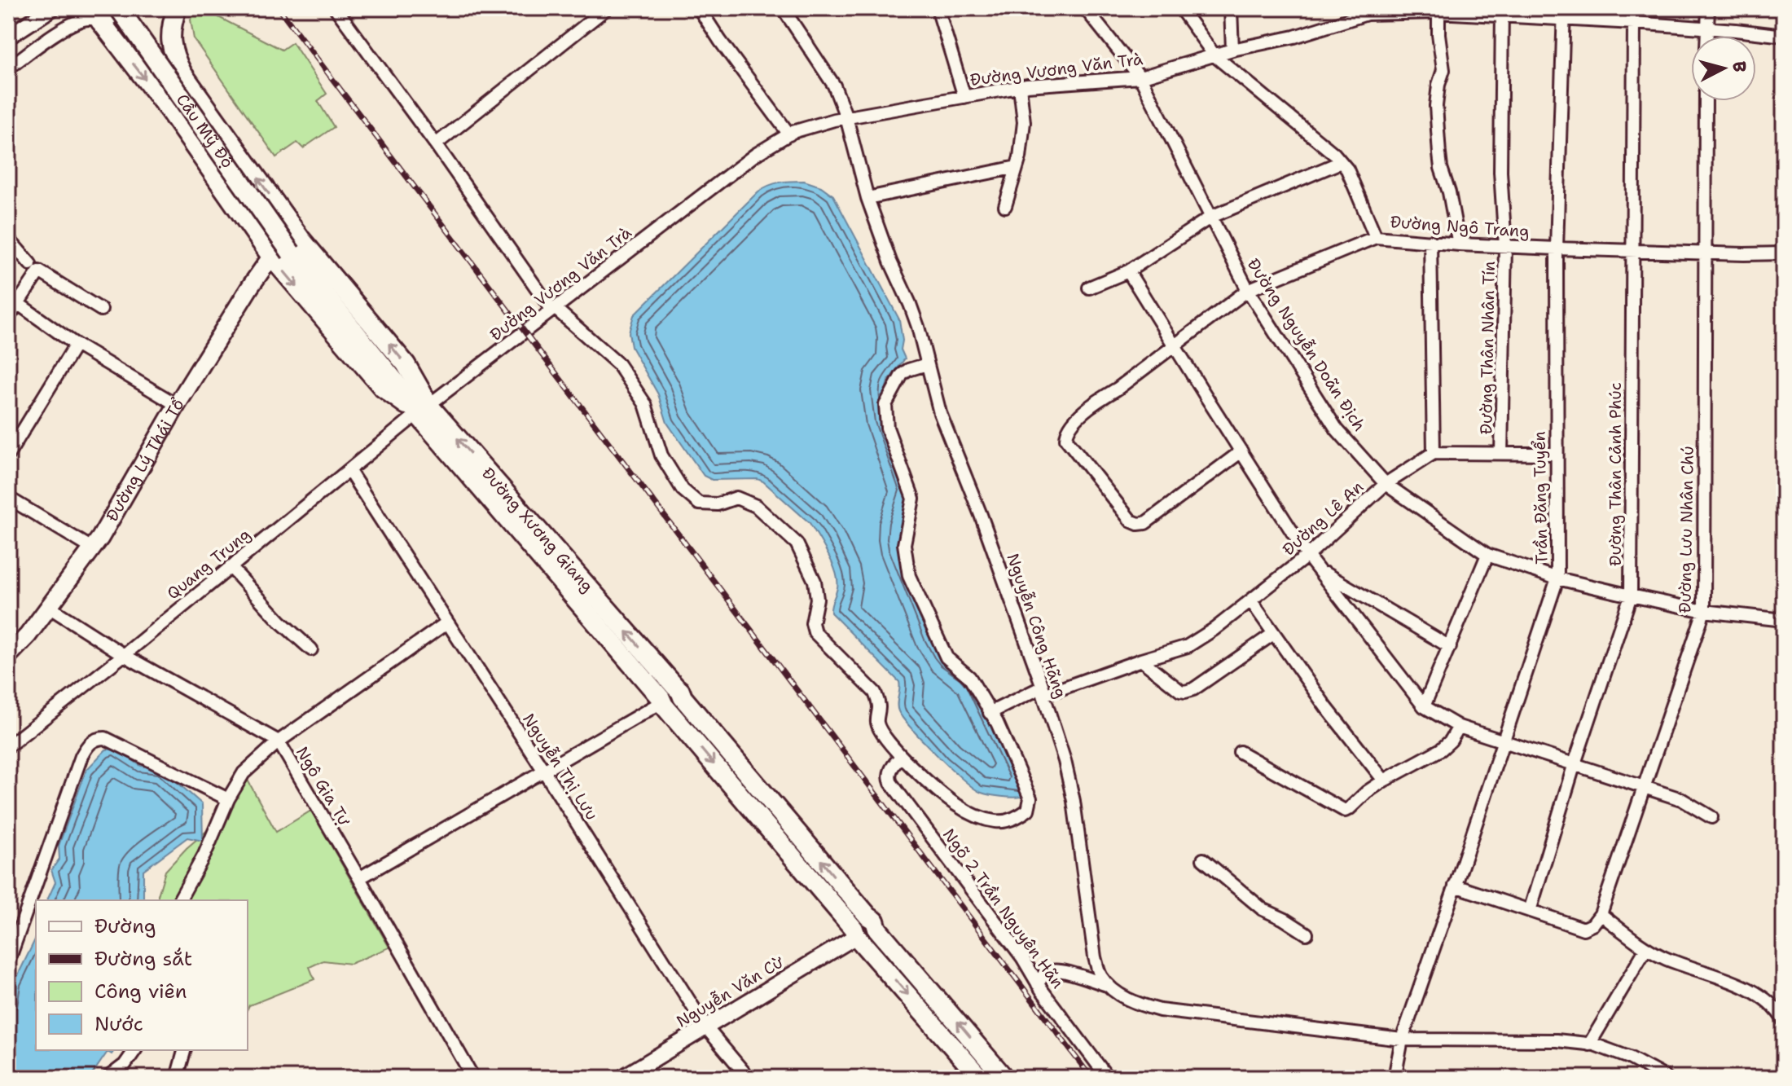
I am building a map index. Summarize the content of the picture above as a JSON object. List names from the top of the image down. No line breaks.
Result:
{"streets":{"main road":["Cầu Mỹ Độ","Đường Lý Thái Tổ","Đường Xương Giang"],"street":["Đường Vương Văn Trà","Đường Ngô Trang","Đường Nguyễn Doãn Địch","Đường Thân Nhân Tín","Đường Thân Cảnh Phúc","Trần Đăng Tuyển","Đường Lê An","Đường Lưu Nhân Chú","Quang Trung","Nguyễn Công Hãng","Nguyễn Thị Lưu","Ngô Gia Tự","Ngõ 2 Trần Nguyên Hãn","Nguyễn Văn Cừ"]},"crossings":[["Đường Vương Văn Trà","Đường Nguyễn Doãn Địch"],["Đường Vương Văn Trà","Đường Thân Nhân Tín"],["Đường Vương Văn Trà","Đường Thân Cảnh Phúc"],["Đường Vương Văn Trà","Trần Đăng Tuyển"],["Đường Vương Văn Trà","Đường Xương Giang"],["Đường Vương Văn Trà","Quang Trung"],["Đường Vương Văn Trà","Nguyễn Công Hãng"],["Cầu Mỹ Độ","Đường Xương Giang"],["Đường Ngô Trang","Đường Nguyễn Doãn Địch"],["Đường Ngô Trang","Đường Thân Nhân Tín"],["Đường Ngô Trang","Đường Thân Cảnh Phúc"],["Đường Ngô Trang","Trần Đăng Tuyển"],["Đường Ngô Trang","Đường Lưu Nhân Chú"],["Đường Nguyễn Doãn Địch","Đường Thân Cảnh Phúc"],["Đường Nguyễn Doãn Địch","Trần Đăng Tuyển"],["Đường Nguyễn Doãn Địch","Đường Lê An"],["Đường Nguyễn Doãn Địch","Đường Lưu Nhân Chú"],["Đường Lý Thái Tổ","Ngô Gia Tự"],["Trần Đăng Tuyển","Nguyễn Công Hãng"],["Đường Lê An","Nguyễn Công Hãng"],["Đường Xương Giang","Quang Trung"],["Đường Xương Giang","Nguyễn Văn Cừ"],["Quang Trung","Nguyễn Thị Lưu"],["Quang Trung","Ngô Gia Tự"],["Nguyễn Thị Lưu","Nguyễn Văn Cừ"]],"legend":["Đường","Đường sắt","Công viên","Nước"],"north":"right"}
